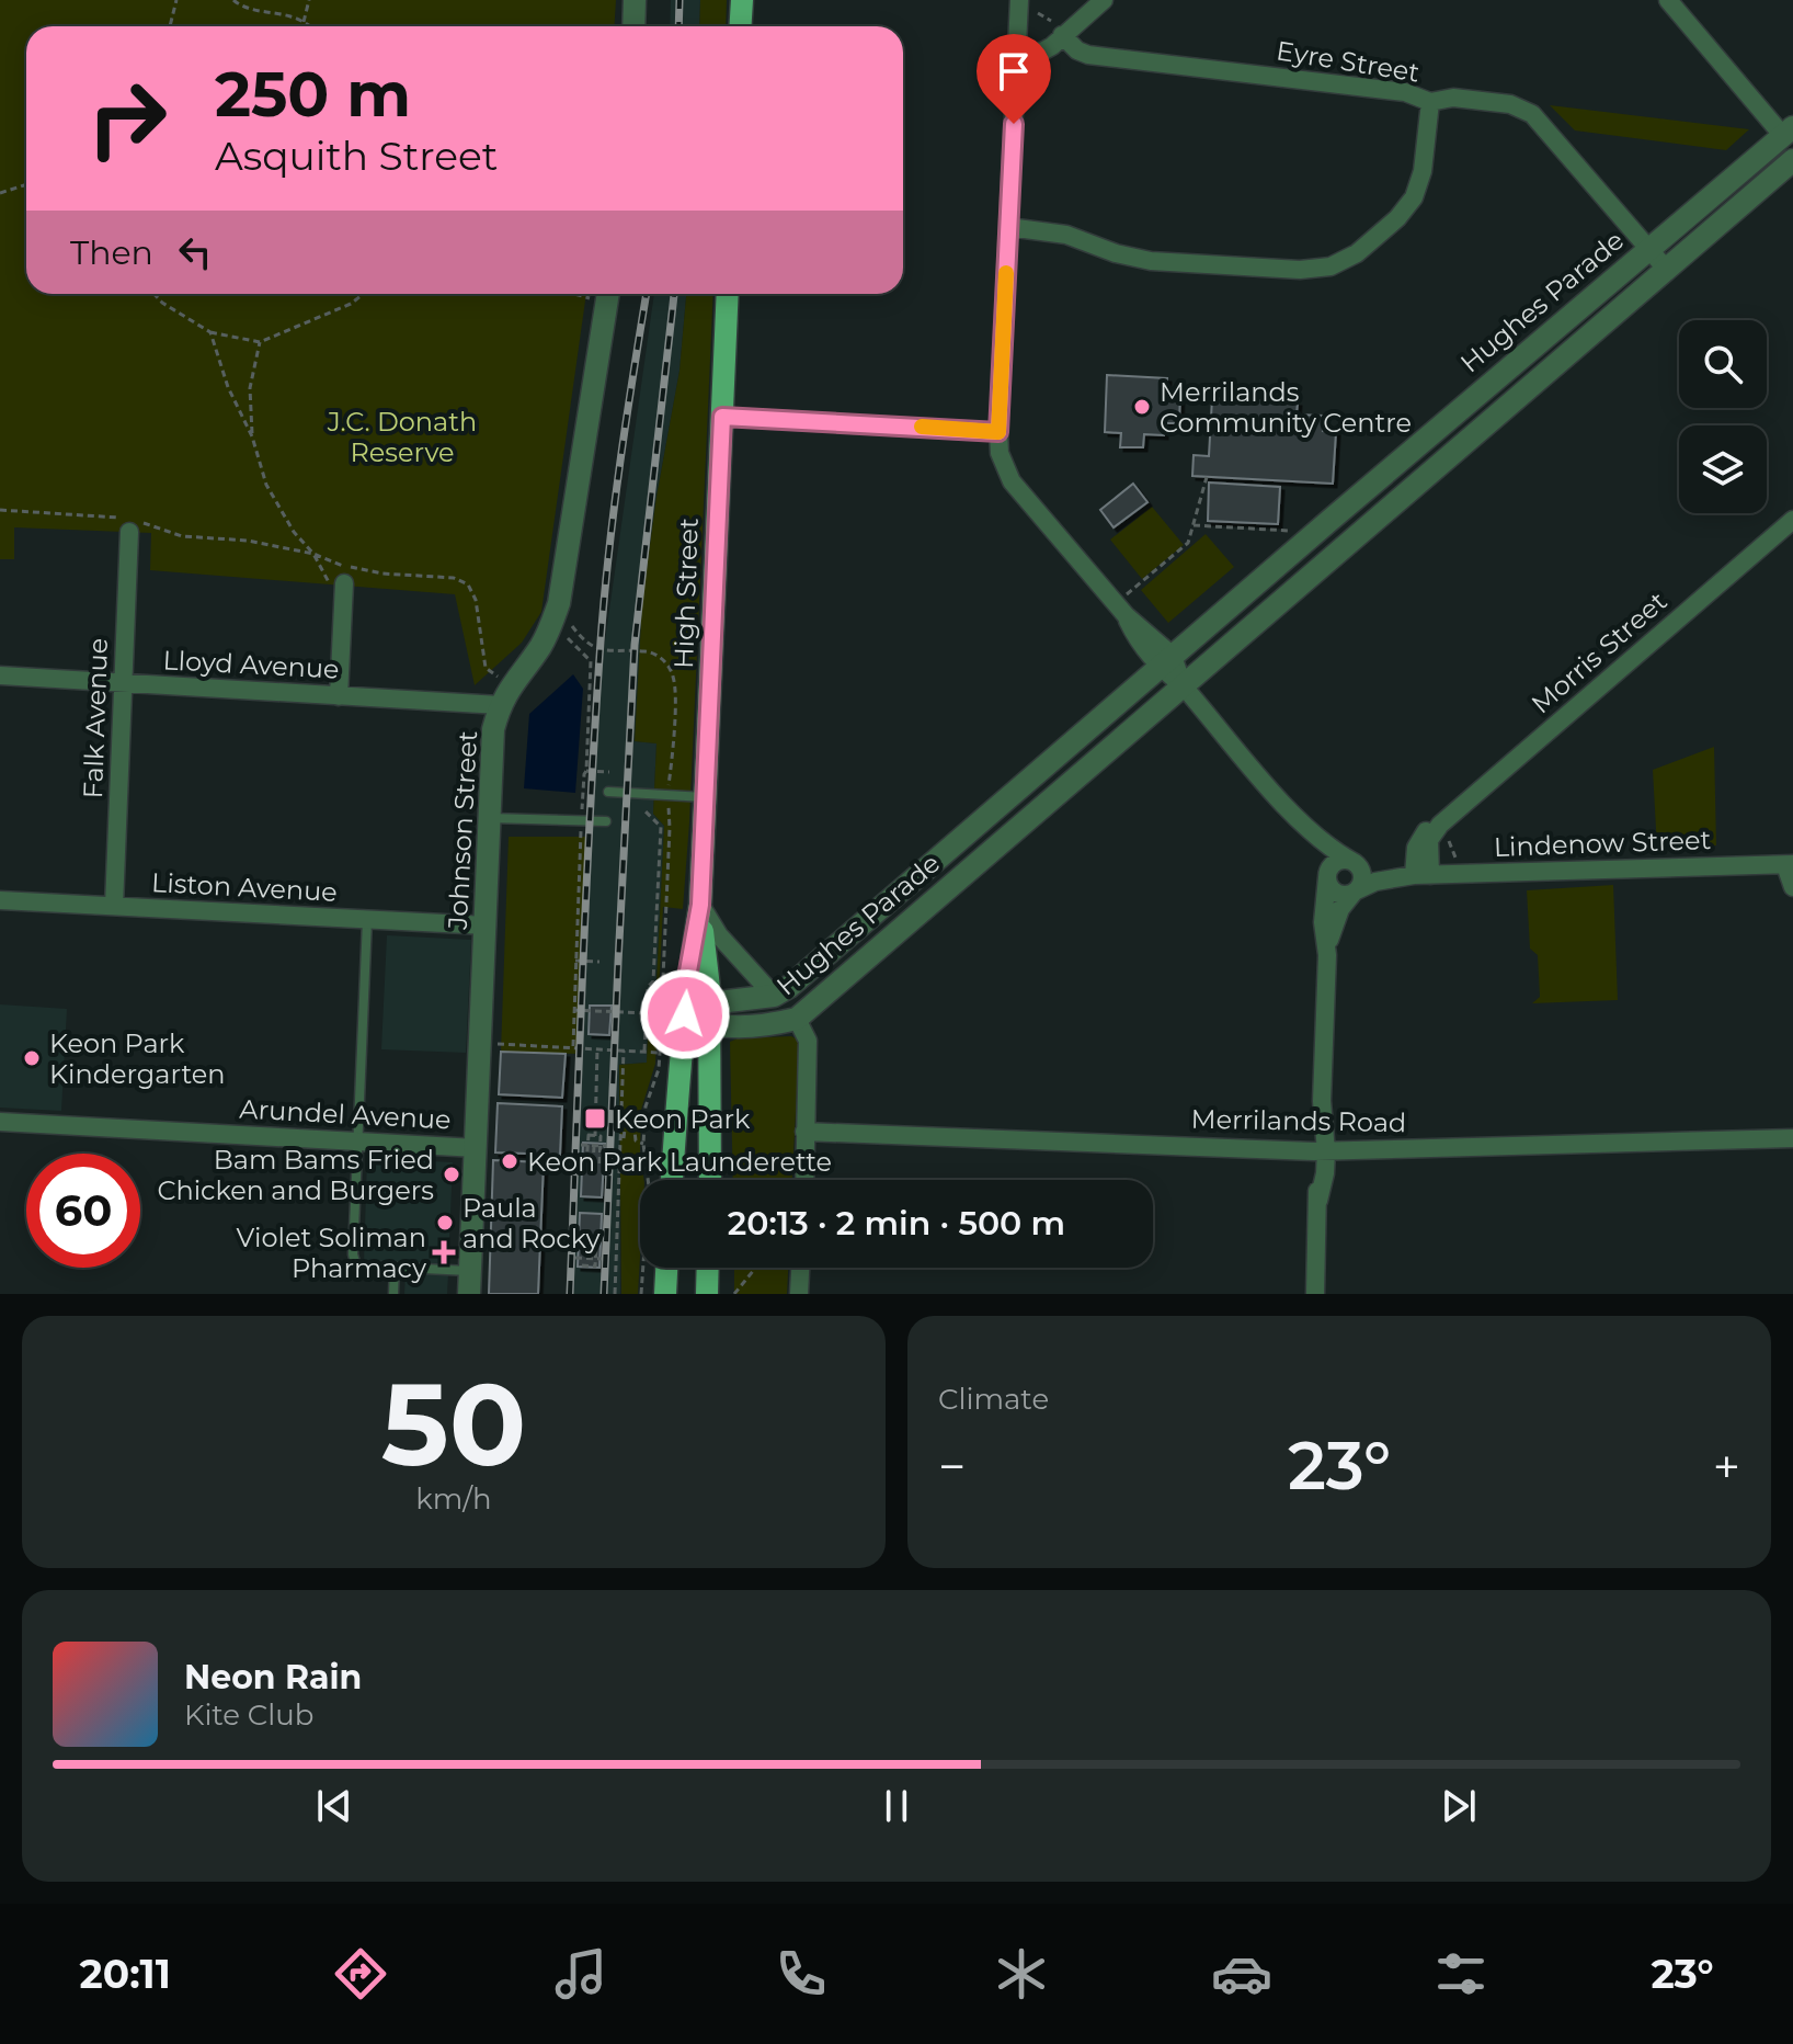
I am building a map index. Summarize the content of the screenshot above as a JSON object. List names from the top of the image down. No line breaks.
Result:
{"streets":{"main road":["High Street"],"street":["Eyre Street","Hughes Parade","Morris Street","Lloyd Avenue","Falk Avenue","Johnson Street","Lindenow Street","Liston Avenue","Arundel Avenue","Merrilands Road"]},"crossings":[["Eyre Street","Hughes Parade"],["Hughes Parade","High Street"],["Lloyd Avenue","Falk Avenue"],["Lloyd Avenue","Johnson Street"],["Falk Avenue","Liston Avenue"],["Johnson Street","Liston Avenue"],["Johnson Street","Arundel Avenue"]],"parks":["J.C. Donath Reserve"],"places":{"other":["Merrilands Community Centre","Keon Park Kindergarten","Keon Park Launderette","Bam Bams Fried Chicken and Burgers","Paula and Rocky"],"transit":["Keon Park"],"health":["Violet Soliman Pharmacy"]},"page":{"turn":["250 m","Asquith Street"],"then":"Then","limit":"60","trip":"20:13 · 2 min · 500 m","tile":[["50","km/h"],"Climate"],"heat":["−","23°","+"],"song":["Neon Rain","Kite Club"],"tabs":["20:11","23°"]}}
